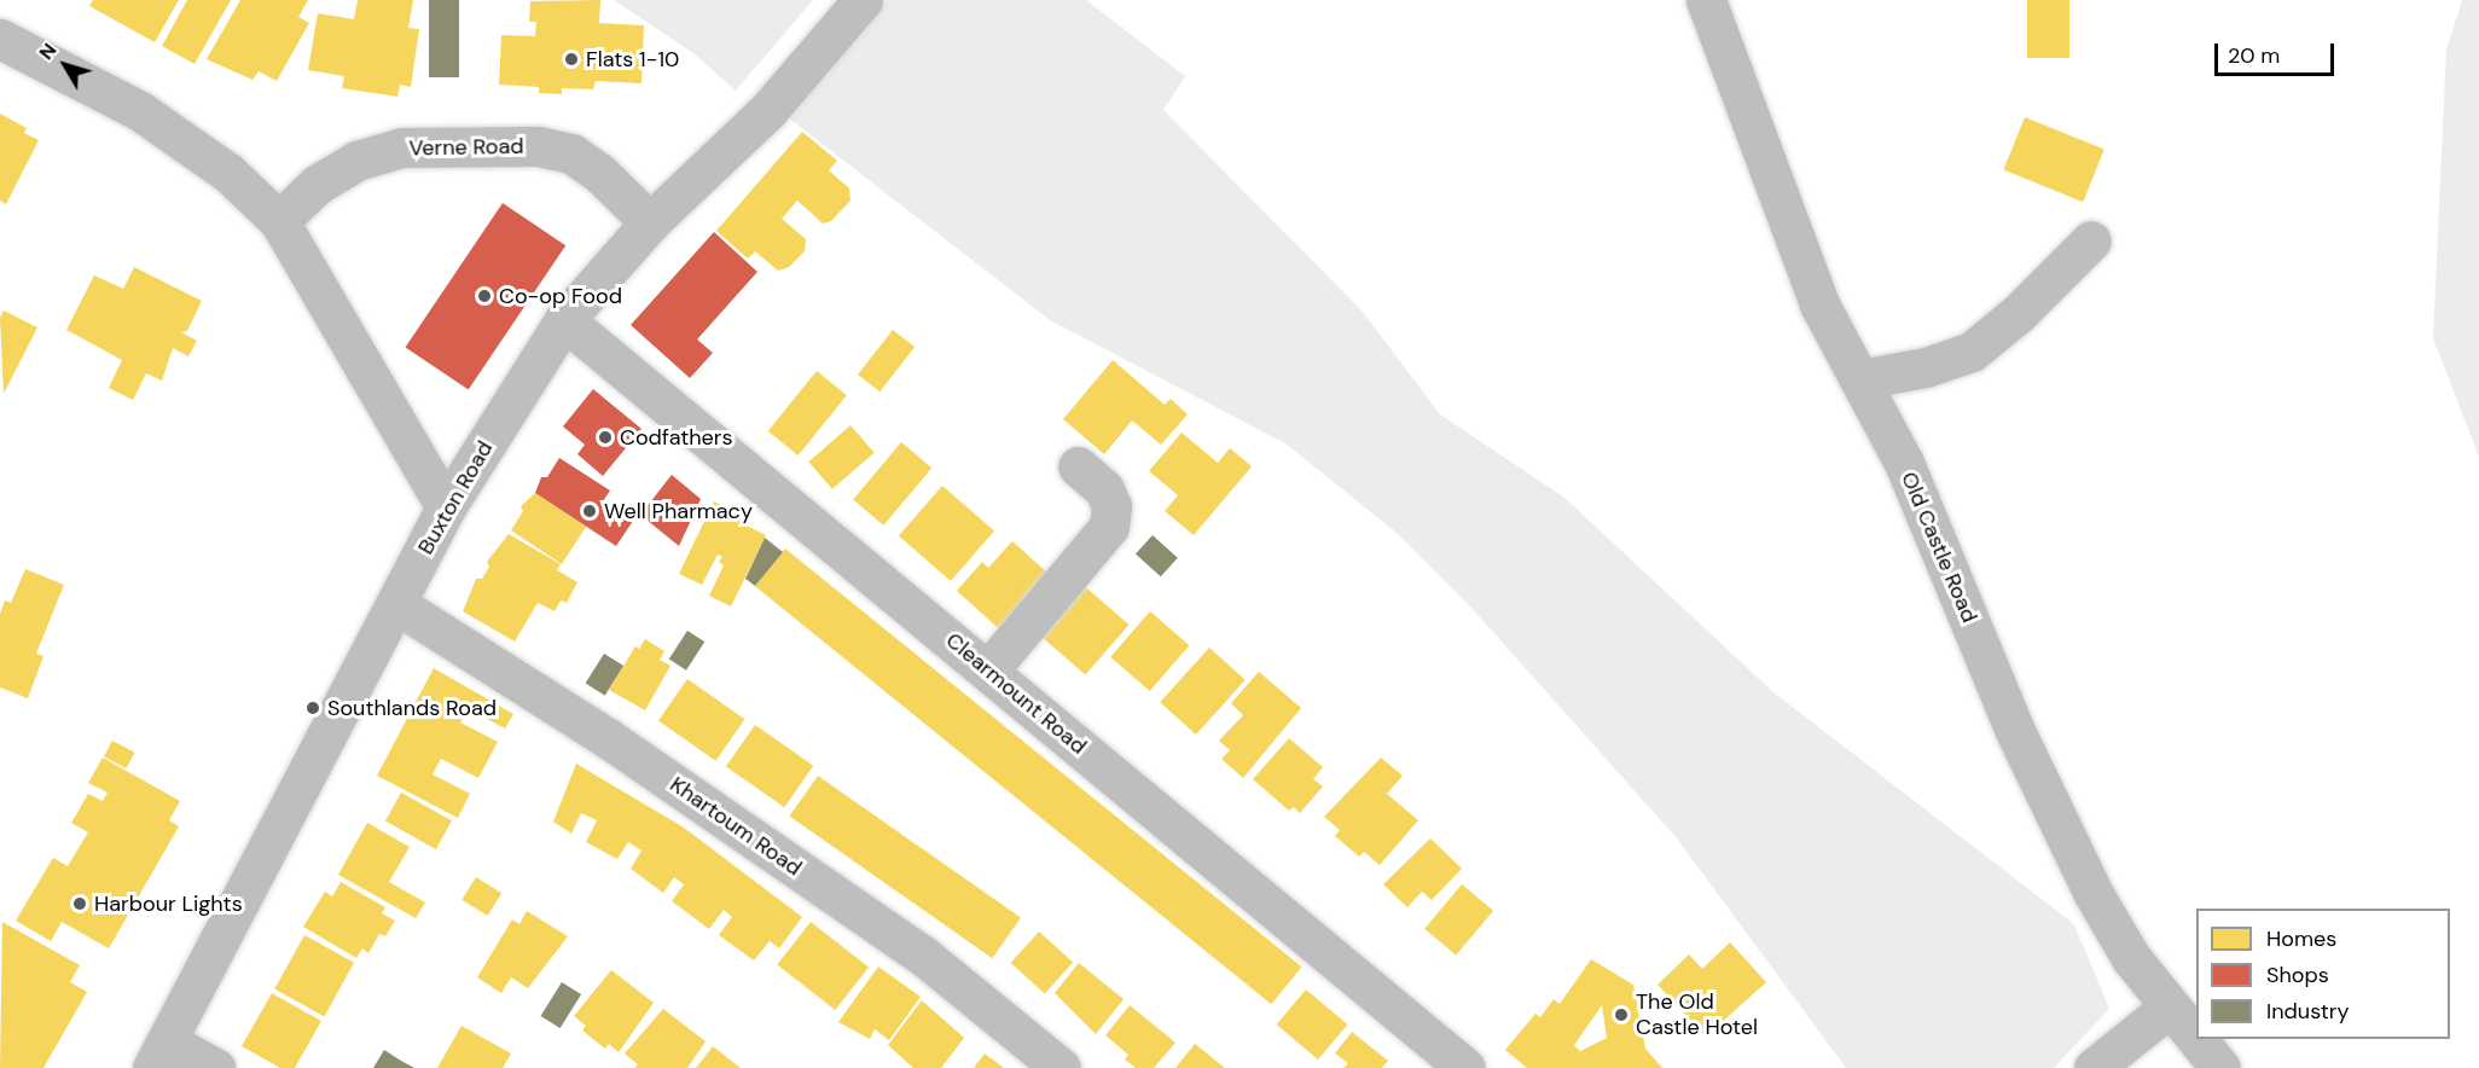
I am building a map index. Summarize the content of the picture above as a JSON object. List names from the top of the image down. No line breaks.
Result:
{"streets":{"main road":["Verne Road","Buxton Road","Old Castle Road","Clearmount Road","Khartoum Road"]},"crossings":[["Verne Road","Buxton Road"],["Buxton Road","Clearmount Road"],["Buxton Road","Khartoum Road"]],"places":["Flats 1-10","Co-op Food","Codfathers","Well Pharmacy","Southlands Road","Harbour Lights","The Old Castle Hotel"],"legend":["Homes","Shops","Industry"],"scale_bar":"20 m","north":"top left"}
